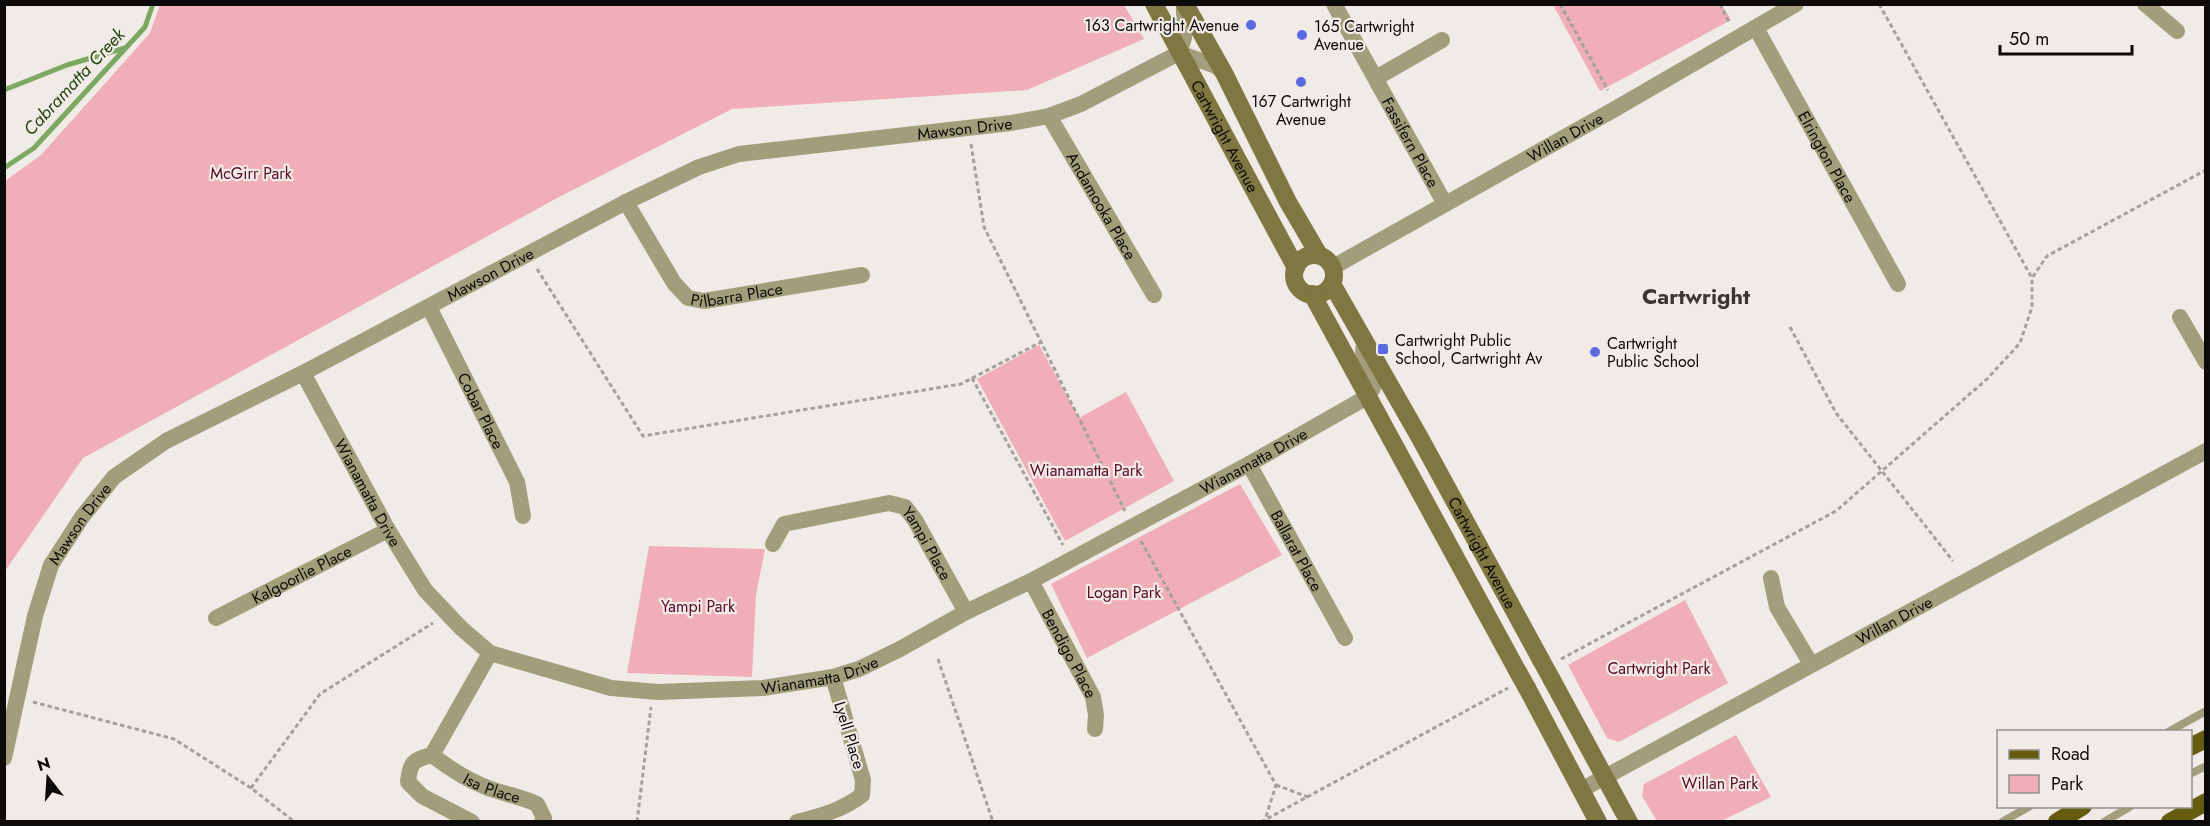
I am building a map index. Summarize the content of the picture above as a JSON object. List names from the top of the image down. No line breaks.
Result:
{"streets":{"street":["Mawson Drive","Cartwright Avenue","Willan Drive","Fassifern Place","Elrington Place","Andamooka Place","Pilbarra Place","Cobar Place","Wianamatta Drive","Yampi Place","Ballarat Place","Kalgoorlie Place","Bendigo Place","Lyell Place","Isa Place"]},"crossings":[["Mawson Drive","Cartwright Avenue"],["Mawson Drive","Andamooka Place"],["Mawson Drive","Pilbarra Place"],["Mawson Drive","Cobar Place"],["Mawson Drive","Wianamatta Drive"],["Cartwright Avenue","Willan Drive"],["Cartwright Avenue","Wianamatta Drive"],["Willan Drive","Fassifern Place"],["Willan Drive","Elrington Place"],["Wianamatta Drive","Yampi Place"],["Wianamatta Drive","Ballarat Place"],["Wianamatta Drive","Kalgoorlie Place"],["Wianamatta Drive","Bendigo Place"],["Wianamatta Drive","Lyell Place"]],"districts":["Cartwright"],"water":["Cabramatta Creek"],"parks":["McGirr Park","Wianamatta Park","Logan Park","Yampi Park","Cartwright Park","Willan Park"],"places":{"other":["163 Cartwright Avenue","165 Cartwright Avenue","167 Cartwright Avenue","Cartwright Public School"],"transit":["Cartwright Public School, Cartwright Av"]},"legend":["Road","Park"],"scale_bar":"50 m","north":"top"}
